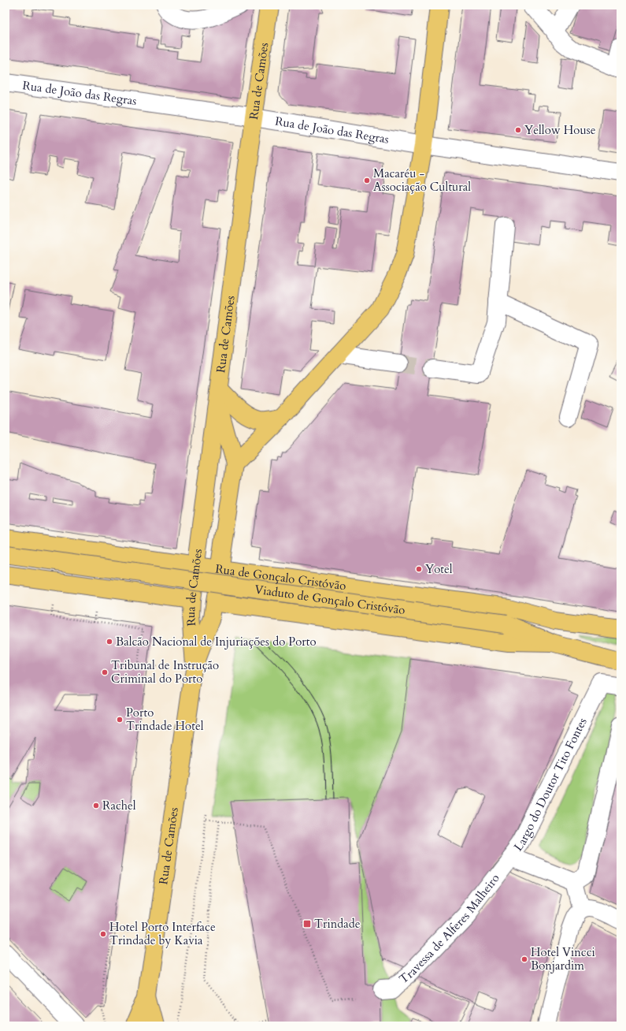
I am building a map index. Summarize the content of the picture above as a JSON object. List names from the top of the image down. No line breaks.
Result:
{"streets":{"main road":["Rua de Camões","Rua de Gonçalo Cristóvão","Viaduto de Gonçalo Cristóvão"],"street":["Rua de João das Regras","Largo do Doutor Tito Fontes","Travessa de Alferes Malheiro"]},"crossings":[["Rua de Camões","Rua de João das Regras"],["Rua de Camões","Rua de Gonçalo Cristóvão"],["Rua de Gonçalo Cristóvão","Viaduto de Gonçalo Cristóvão"],["Largo do Doutor Tito Fontes","Travessa de Alferes Malheiro"]],"places":{"other":["Yellow House","Macaréu - Associação Cultural","Yotel","Balcão Nacional de Injuriações do Porto","Tribunal de Instrução Criminal do Porto","Porto Trindade Hotel","Rachel","Hotel Porto Interface Trindade by Kavia","Hotel Vincci Bonjardim"],"transit":["Trindade"]}}
